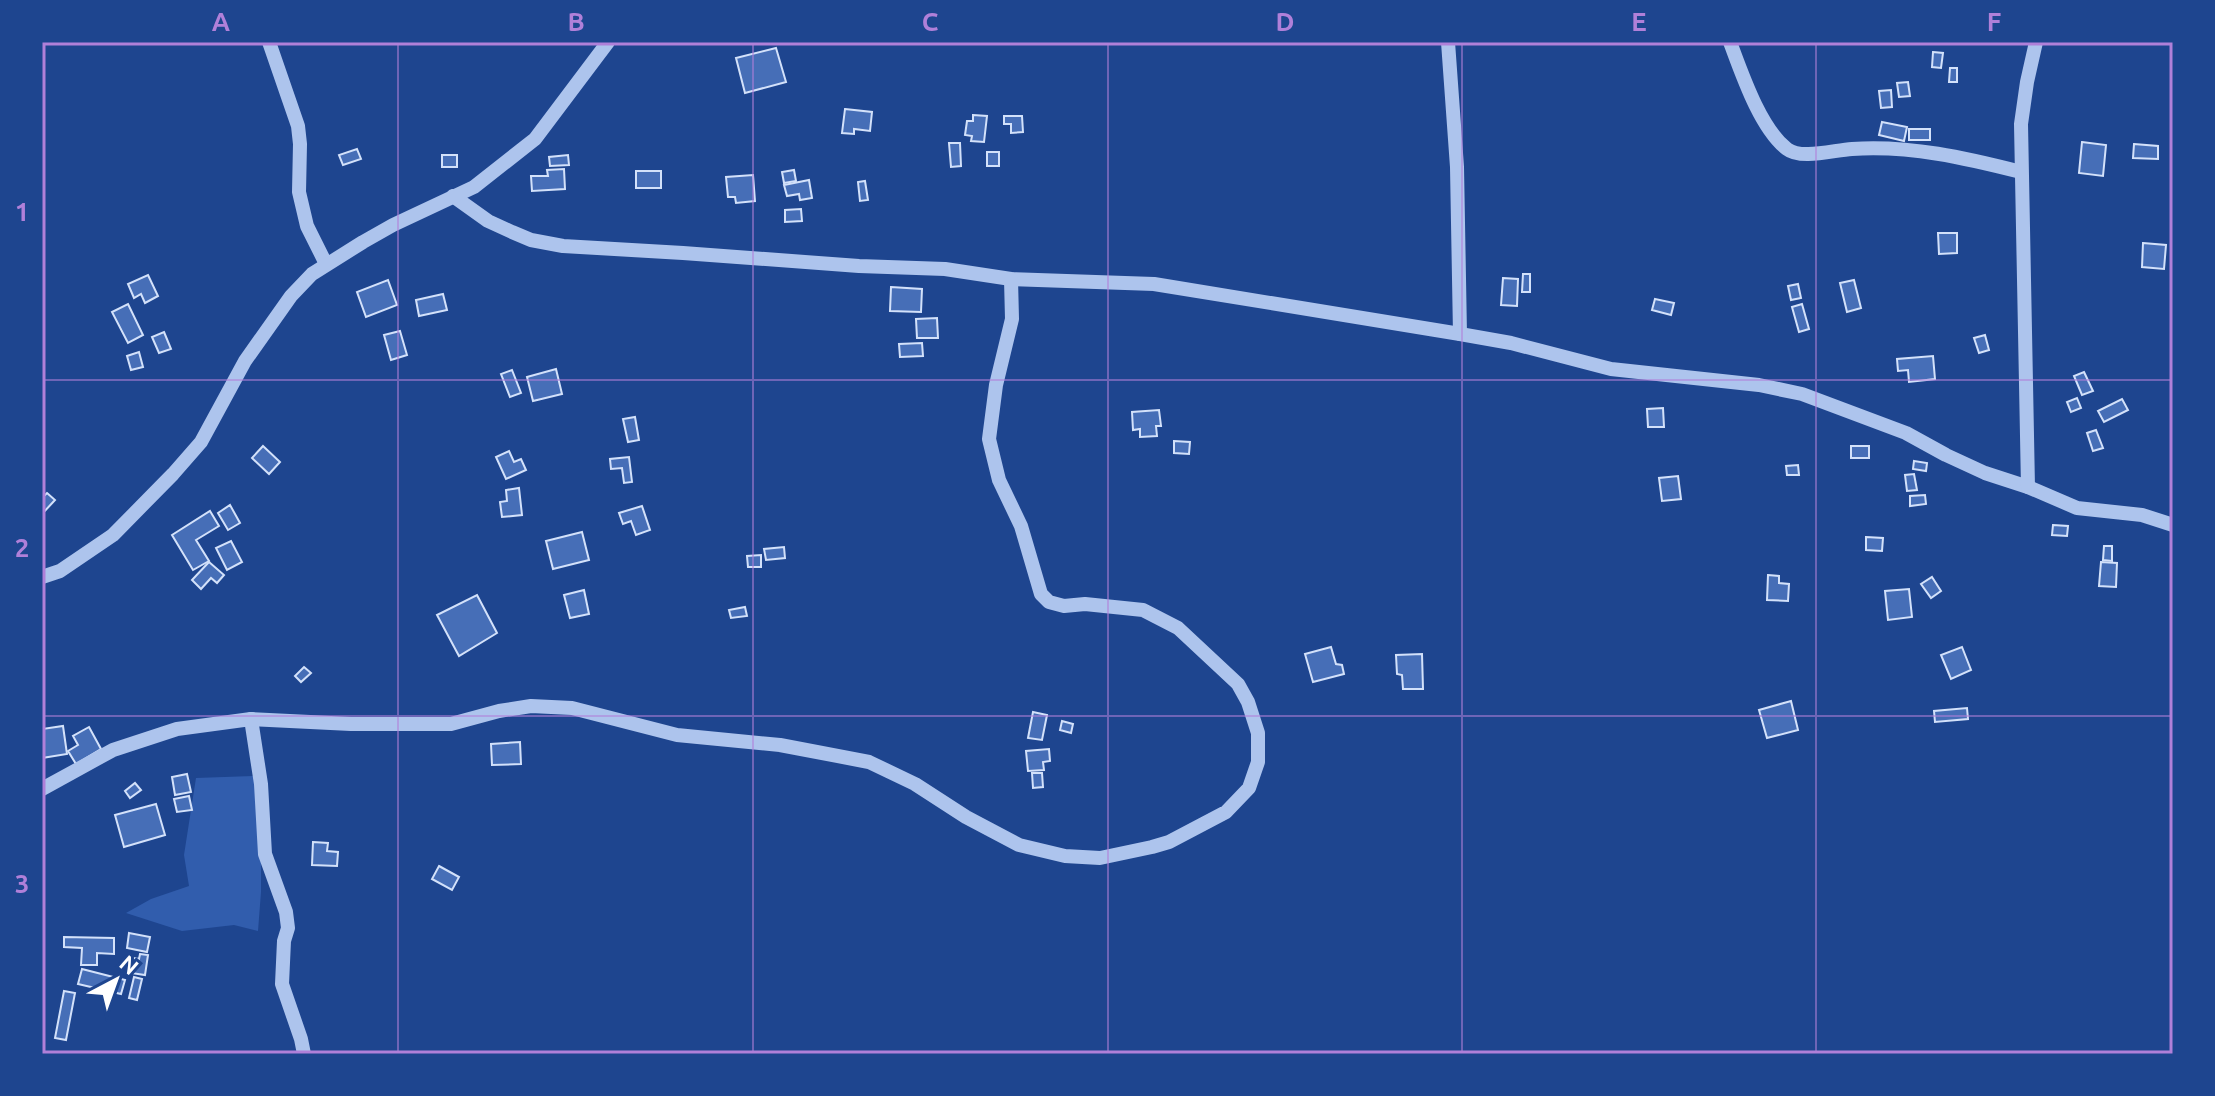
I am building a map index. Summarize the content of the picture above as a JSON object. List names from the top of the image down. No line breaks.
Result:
{"north":"top right","grid":{"columns":["A","B","C","D","E","F"],"rows":["1","2","3"]}}
